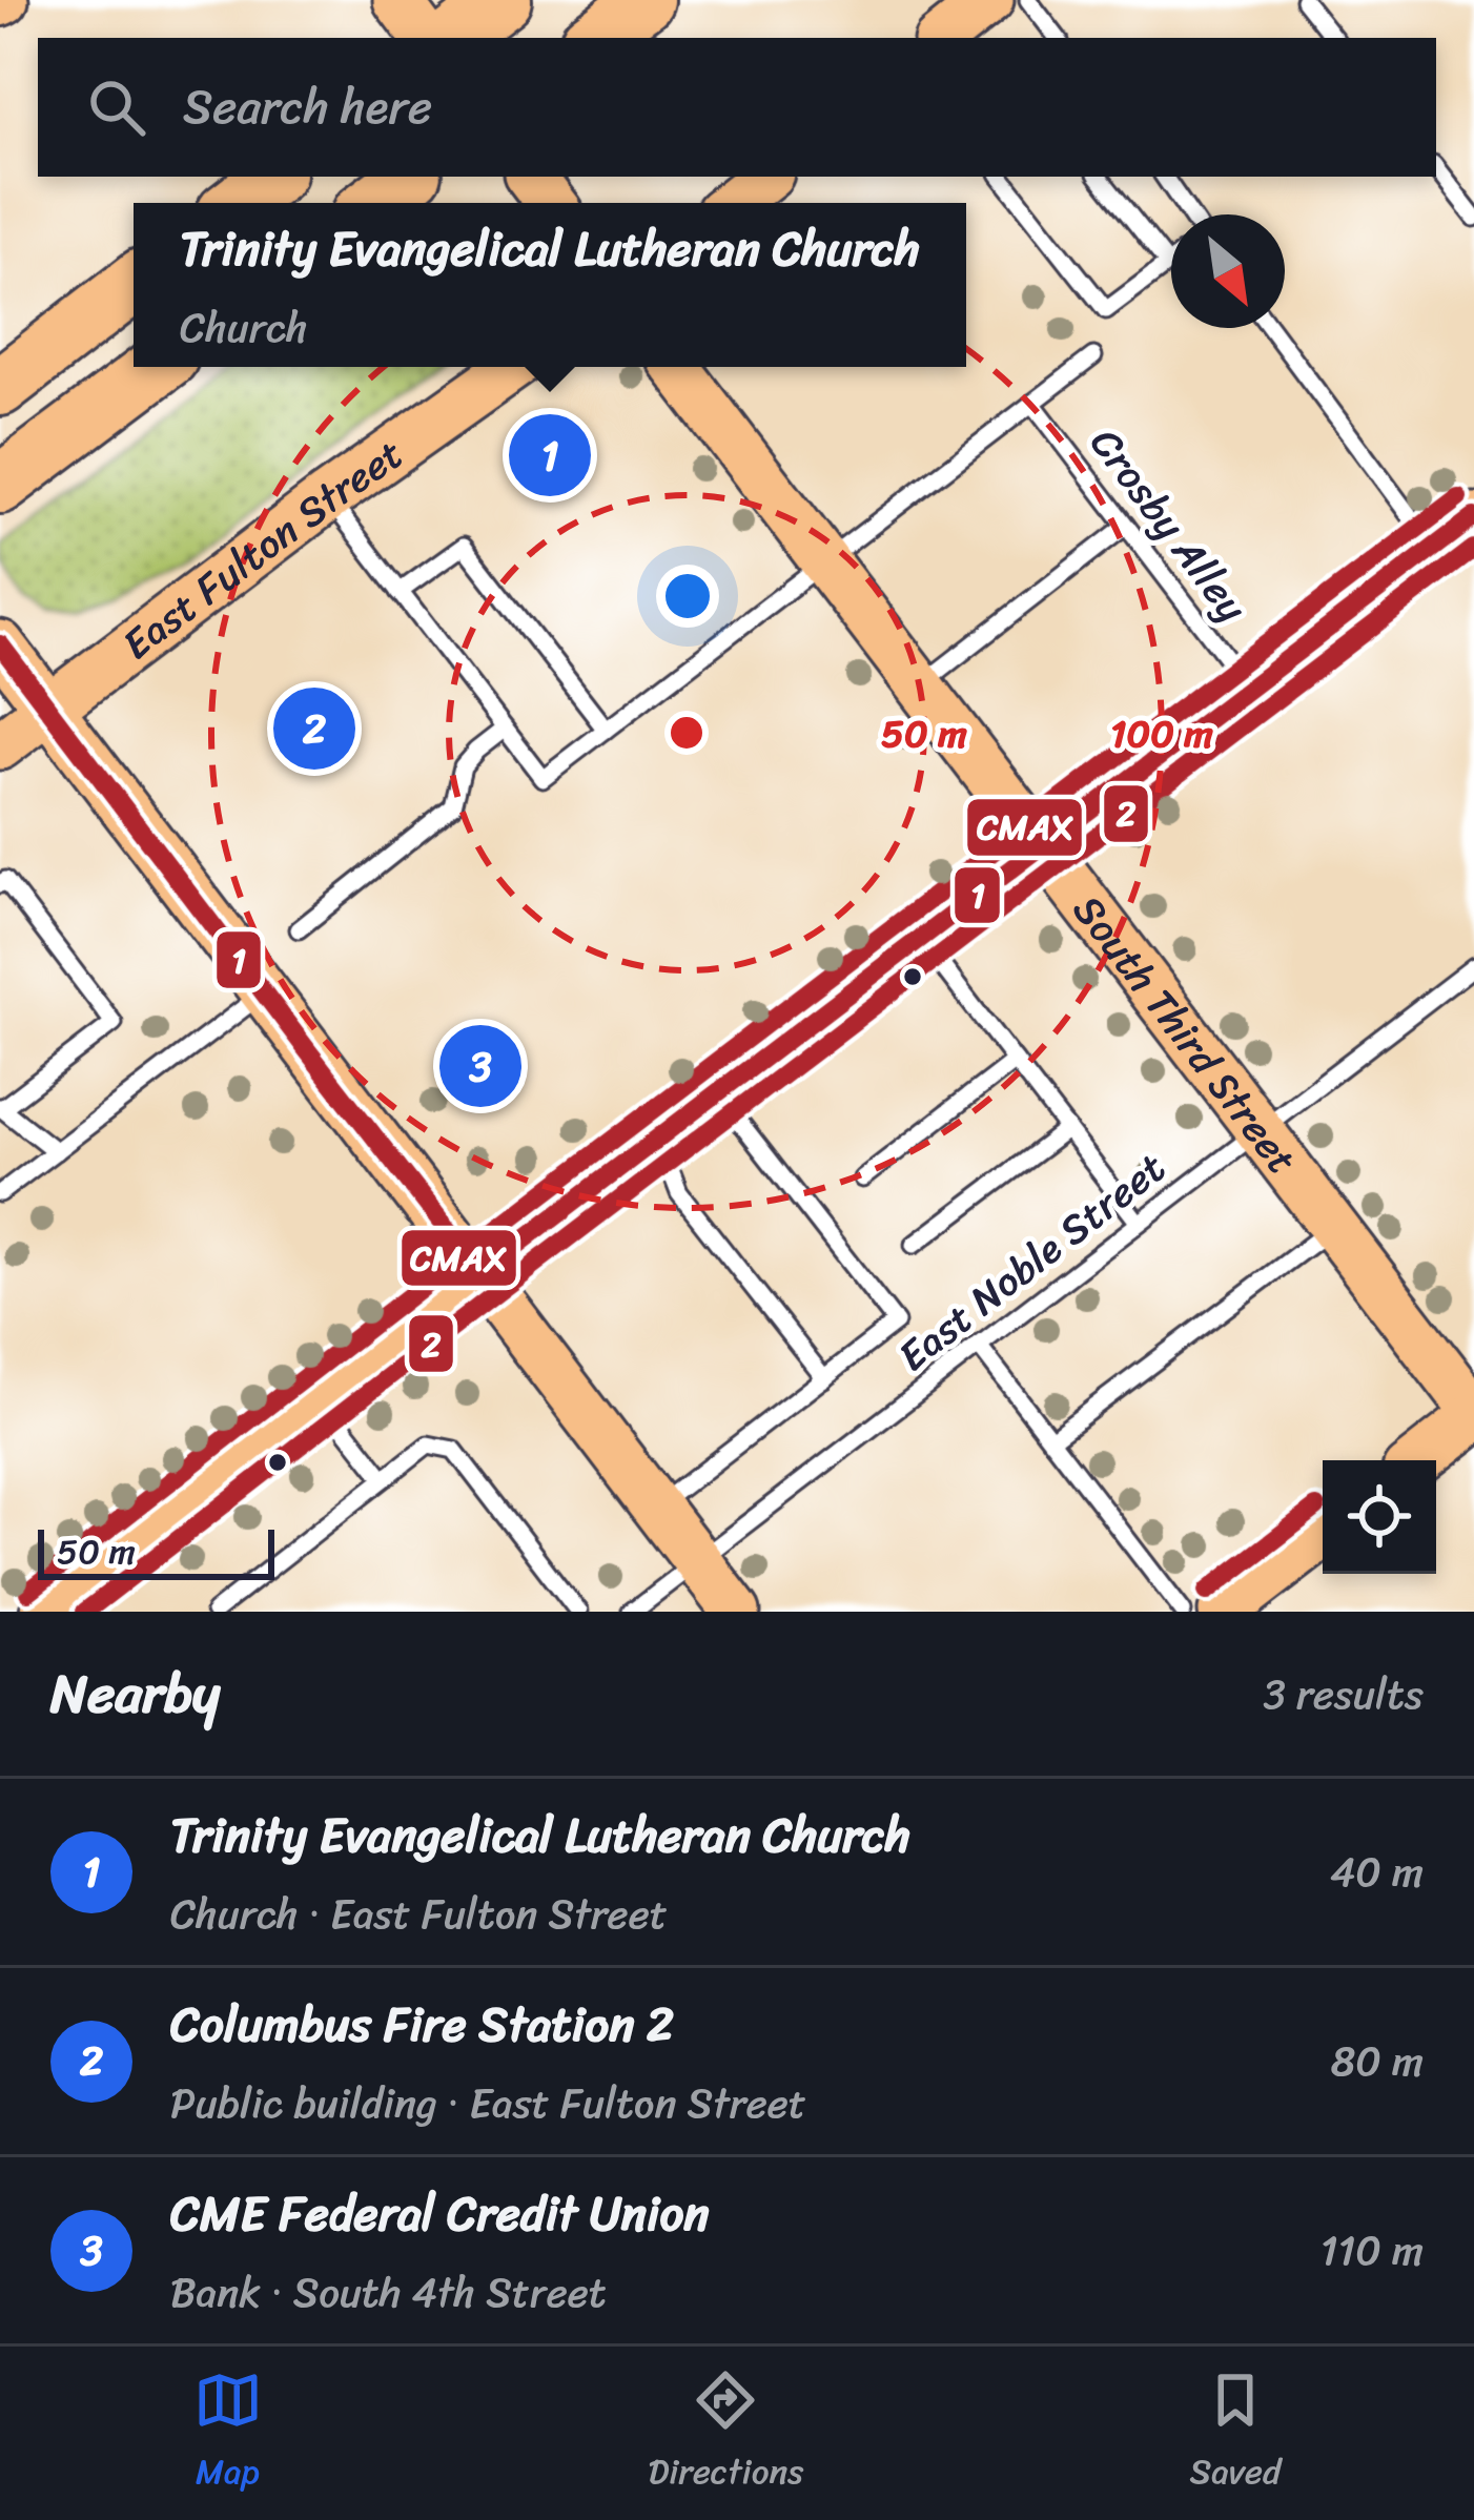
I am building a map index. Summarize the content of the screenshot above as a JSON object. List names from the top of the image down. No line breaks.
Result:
{"streets":{"main road":["East Fulton Street","South Third Street"],"lane":["Crosby Alley","East Noble Street"]},"crossings":[["South Third Street","East Noble Street"]],"lines":["transit line CMAX","transit line 1","transit line 2"],"scale_bar":"50 m","north":"bottom right","page":{"search":"Search here","popup":["Trinity Evangelical Lutheran Church","Church"],"pins":["1","2","3"],"scale":"50 m","heading":["Nearby","3 results"],"list":[{"mark":"1","name":"Trinity Evangelical Lutheran Church","note":"Church · East Fulton Street","value":"40 m"},{"mark":"2","name":"Columbus Fire Station 2","note":"Public building · East Fulton Street","value":"80 m"},{"mark":"3","name":"CME Federal Credit Union","note":"Bank · South 4th Street","value":"110 m"}],"nav":["Map","Directions","Saved"]},"rings":["50 m","100 m"]}
